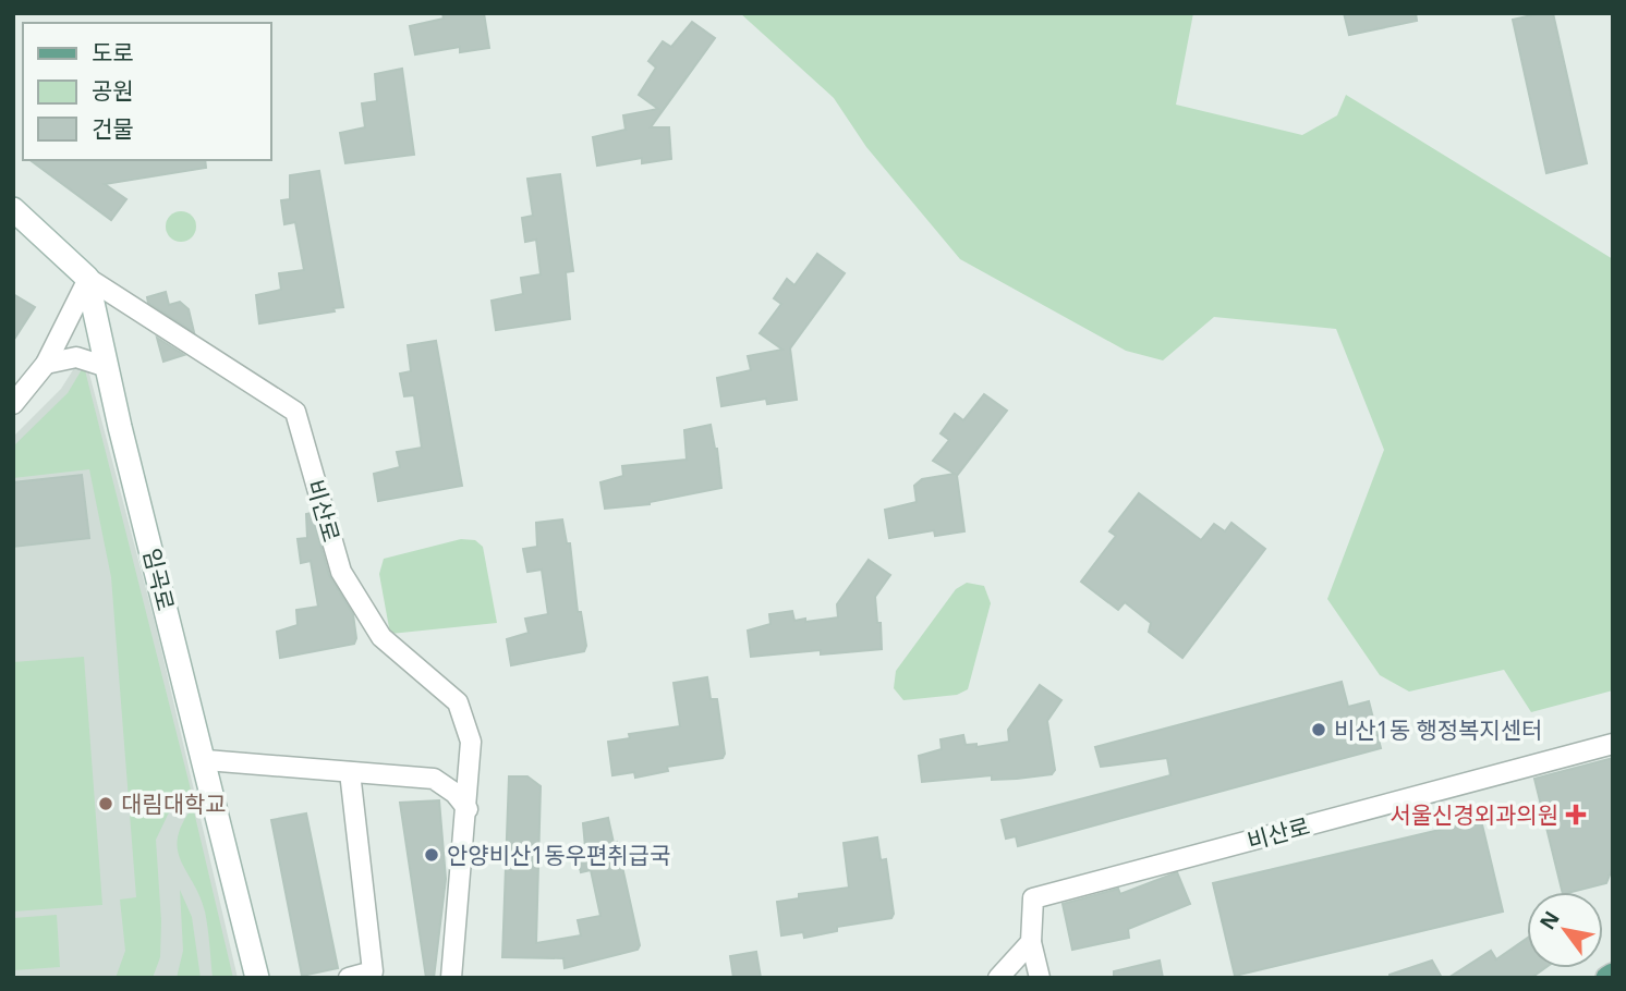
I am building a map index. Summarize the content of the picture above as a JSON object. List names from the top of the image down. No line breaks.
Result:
{"streets":{"street":["비산로","임곡로"]},"crossings":[["비산로","임곡로"]],"places":{"other":["비산1동 행정복지센터","대림대학교","안양비산1동우편취급국"],"health":["서울신경외과의원"]},"legend":["도로","공원","건물"],"north":"top left"}
